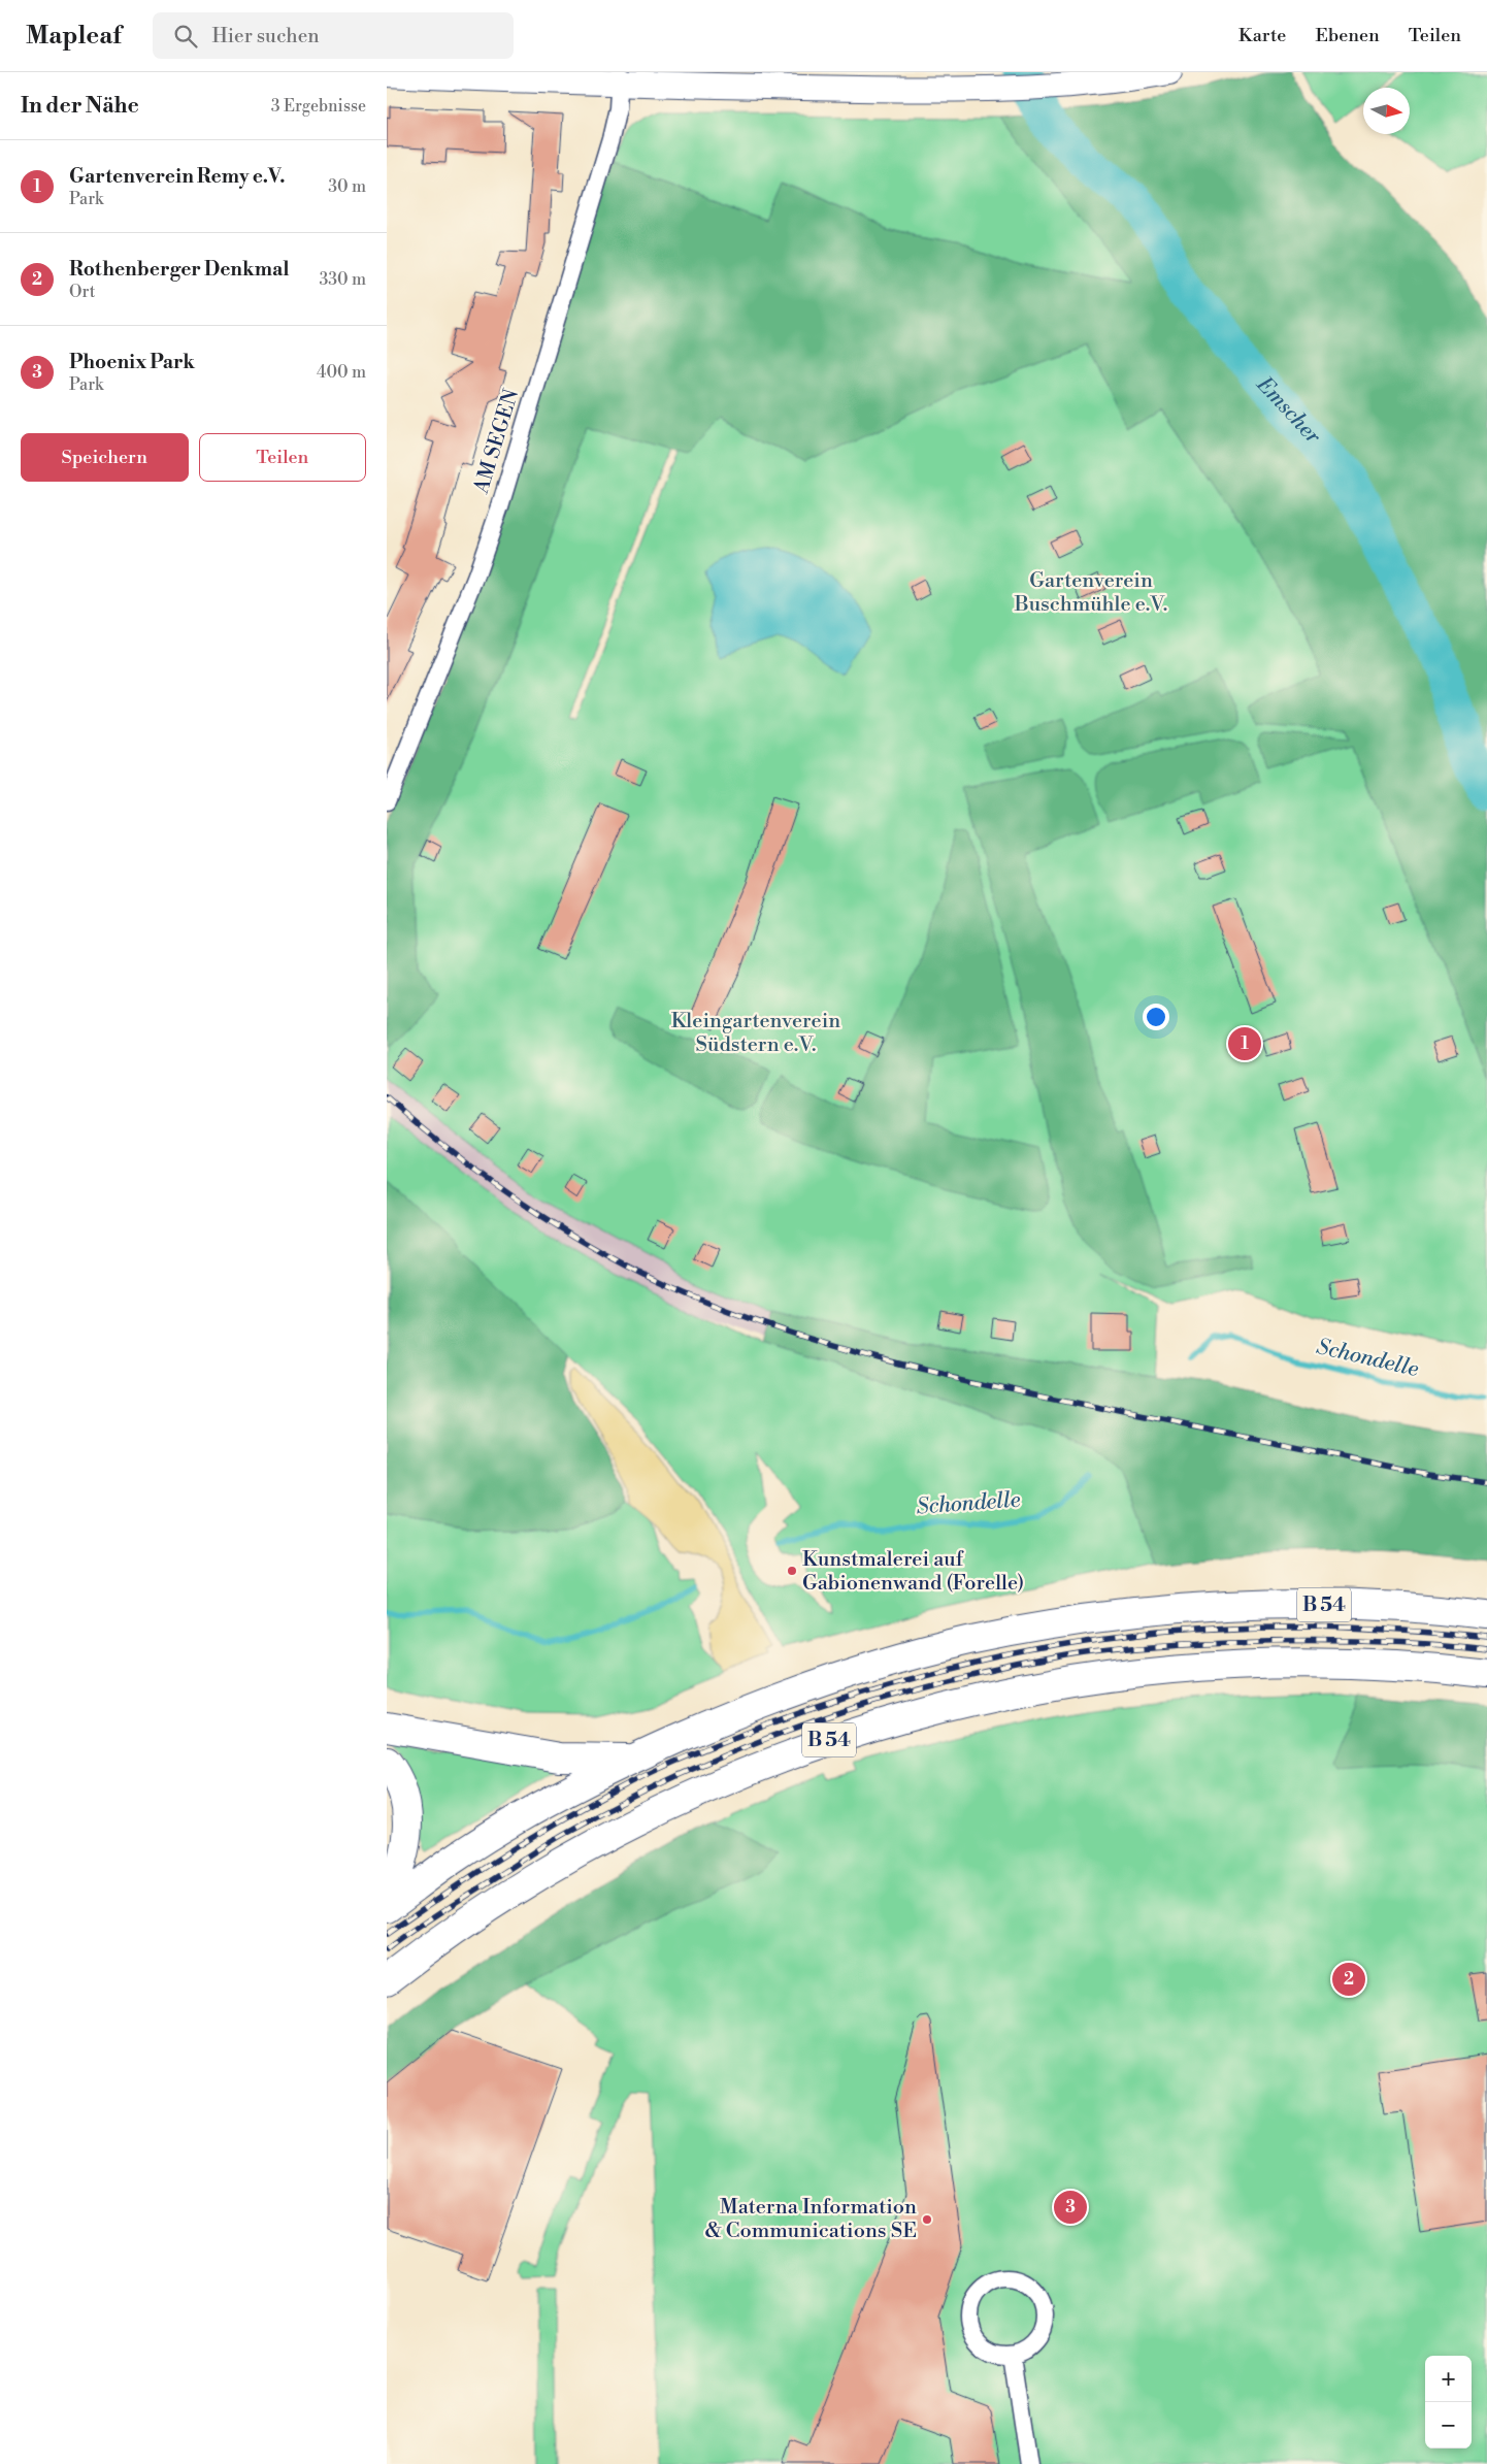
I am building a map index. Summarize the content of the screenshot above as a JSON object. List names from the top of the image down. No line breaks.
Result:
{"streets":{"highway":["B 54"],"street":["AM SEGEN"]},"water":["Emscher","Schondelle"],"parks":["Gartenverein Buschmühle e.V.","Kleingartenverein Südstern e.V."],"places":["Kunstmalerei auf Gabionenwand (Forelle)","Materna Information & Communications SE"],"north":"right","page":{"header":"Mapleaf","search":"Hier suchen","nav":["Karte","Ebenen","Teilen"],"heading":["In der Nähe","3 Ergebnisse"],"list":[{"mark":"1","name":"Gartenverein Remy e.V.","note":"Park","value":"30 m"},{"mark":"2","name":"Rothenberger Denkmal","note":"Ort","value":"330 m"},{"mark":"3","name":"Phoenix Park","note":"Park","value":"400 m"}],"buttons":["Speichern","Teilen"],"pins":["1","2","3"],"map_buttons":["+","−"]}}
